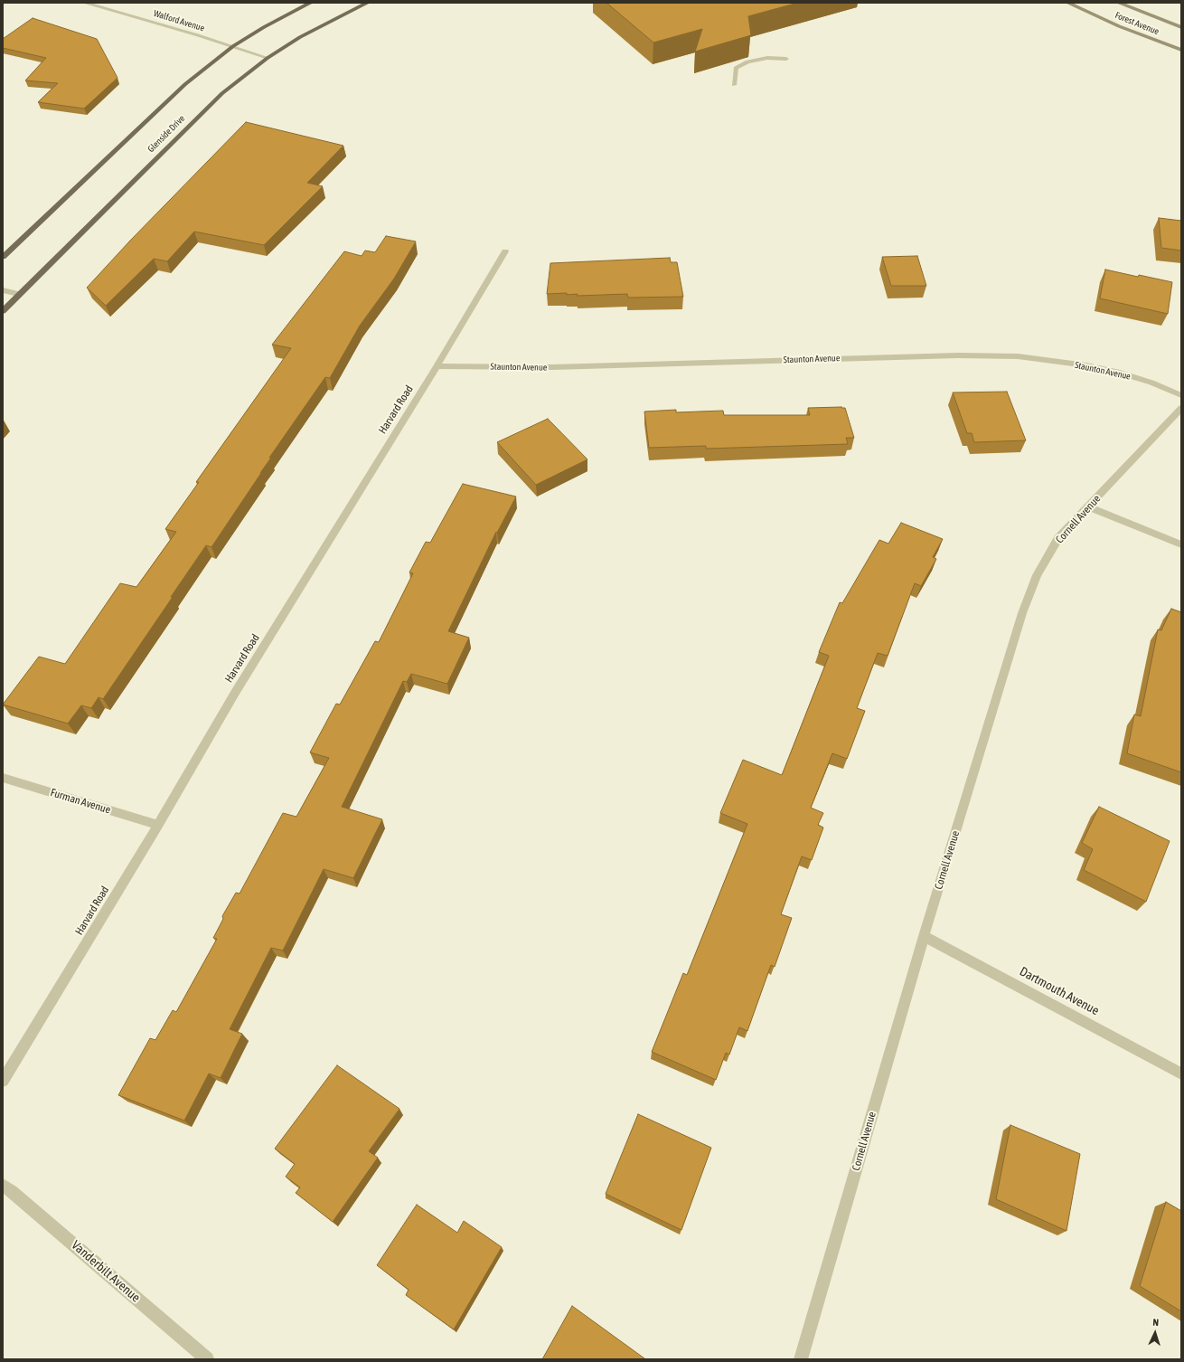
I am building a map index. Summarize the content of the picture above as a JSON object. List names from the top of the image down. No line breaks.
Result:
{"streets":{"main road":["Forest Avenue","Glenside Drive"],"street":["Walford Avenue","Staunton Avenue","Harvard Road","Cornell Avenue","Furman Avenue","Dartmouth Avenue","Vanderbilt Avenue"]},"crossings":[["Walford Avenue","Glenside Drive"],["Staunton Avenue","Harvard Road"],["Harvard Road","Furman Avenue"],["Cornell Avenue","Dartmouth Avenue"]],"north":"top"}
